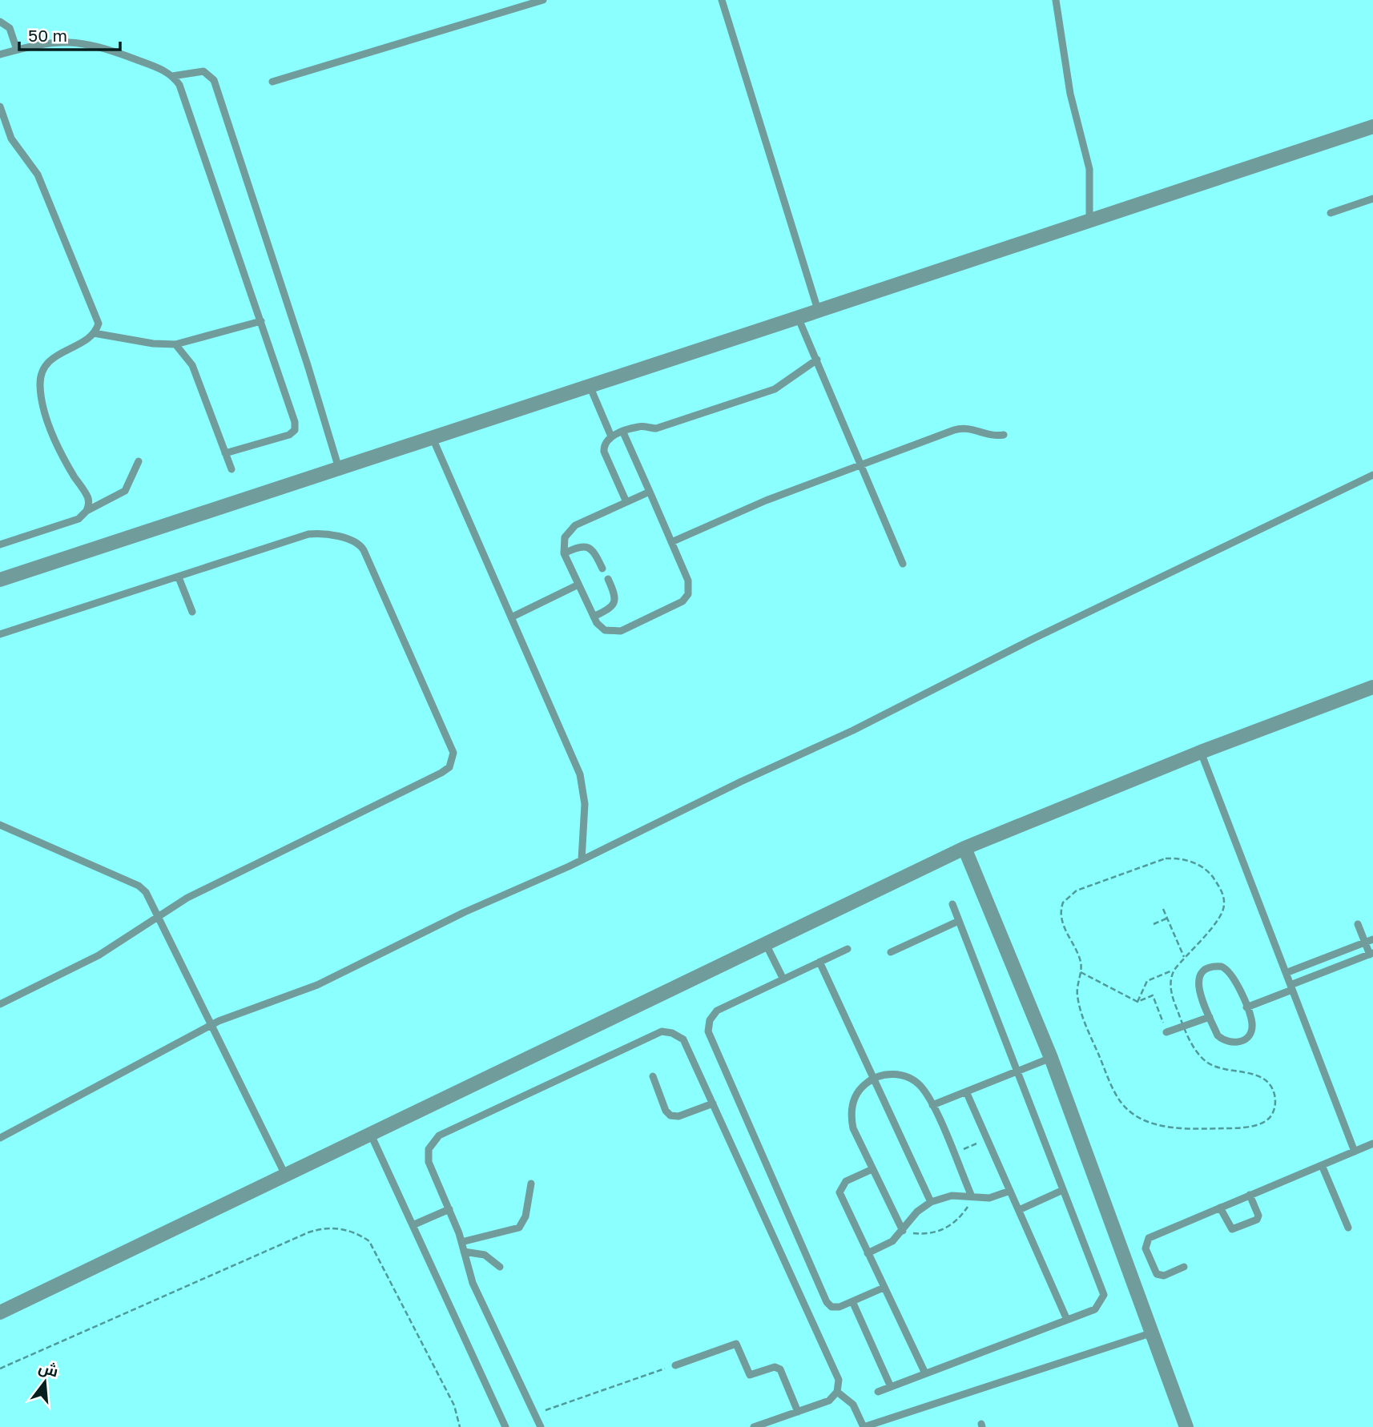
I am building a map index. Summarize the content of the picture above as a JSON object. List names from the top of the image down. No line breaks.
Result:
{"scale_bar":"50 m","north":"top"}
